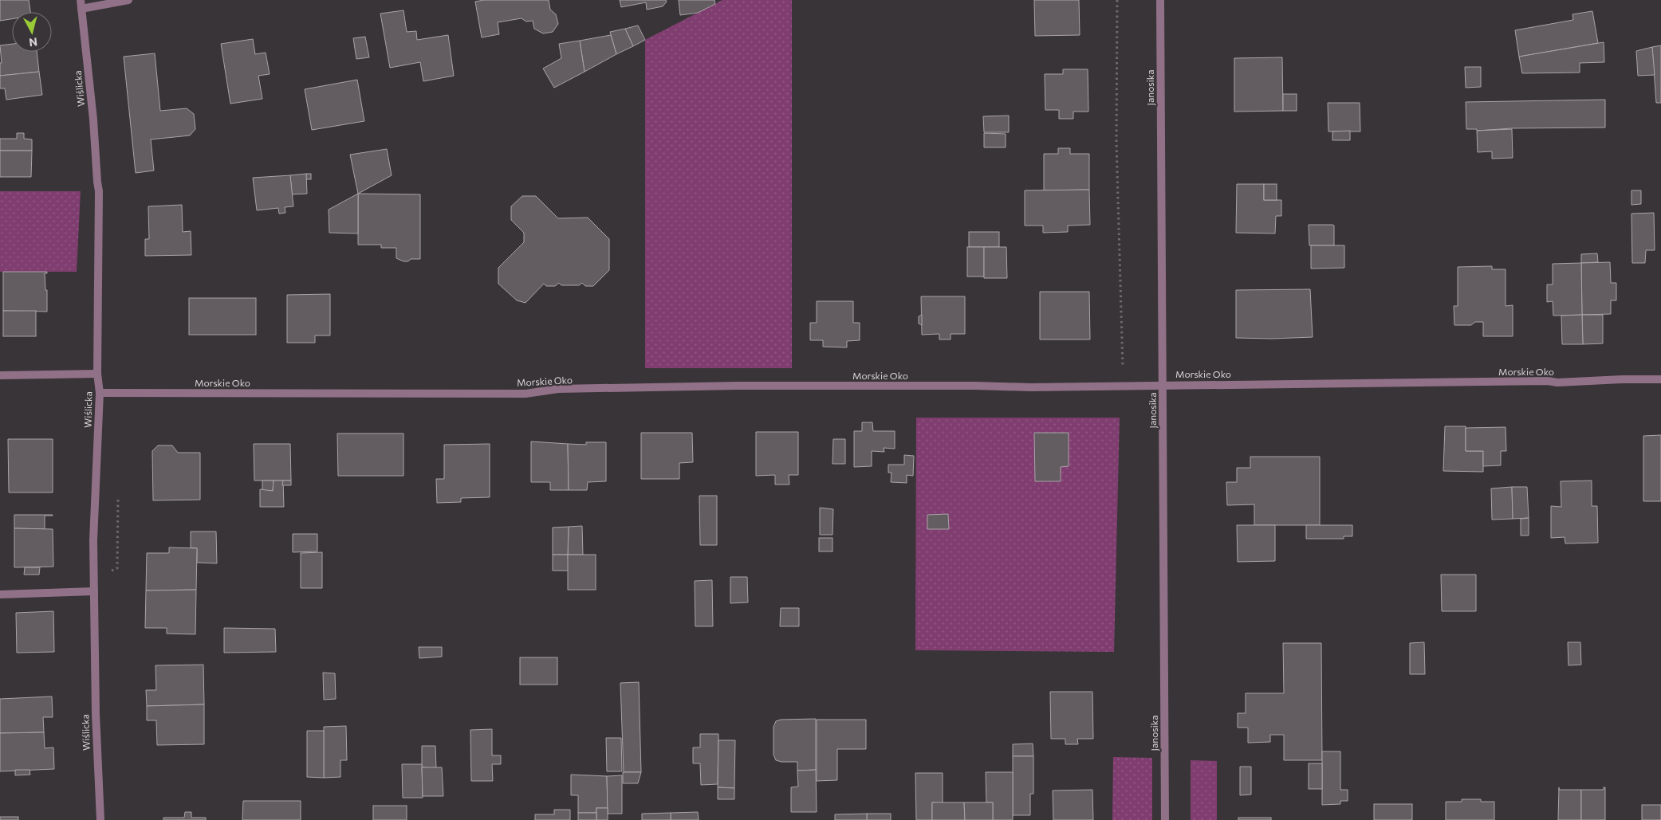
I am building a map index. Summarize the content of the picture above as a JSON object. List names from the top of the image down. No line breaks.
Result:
{"streets":{"street":["Janosika","Wiślicka","Morskie Oko"]},"crossings":[["Janosika","Morskie Oko"],["Wiślicka","Morskie Oko"]],"north":"bottom"}
